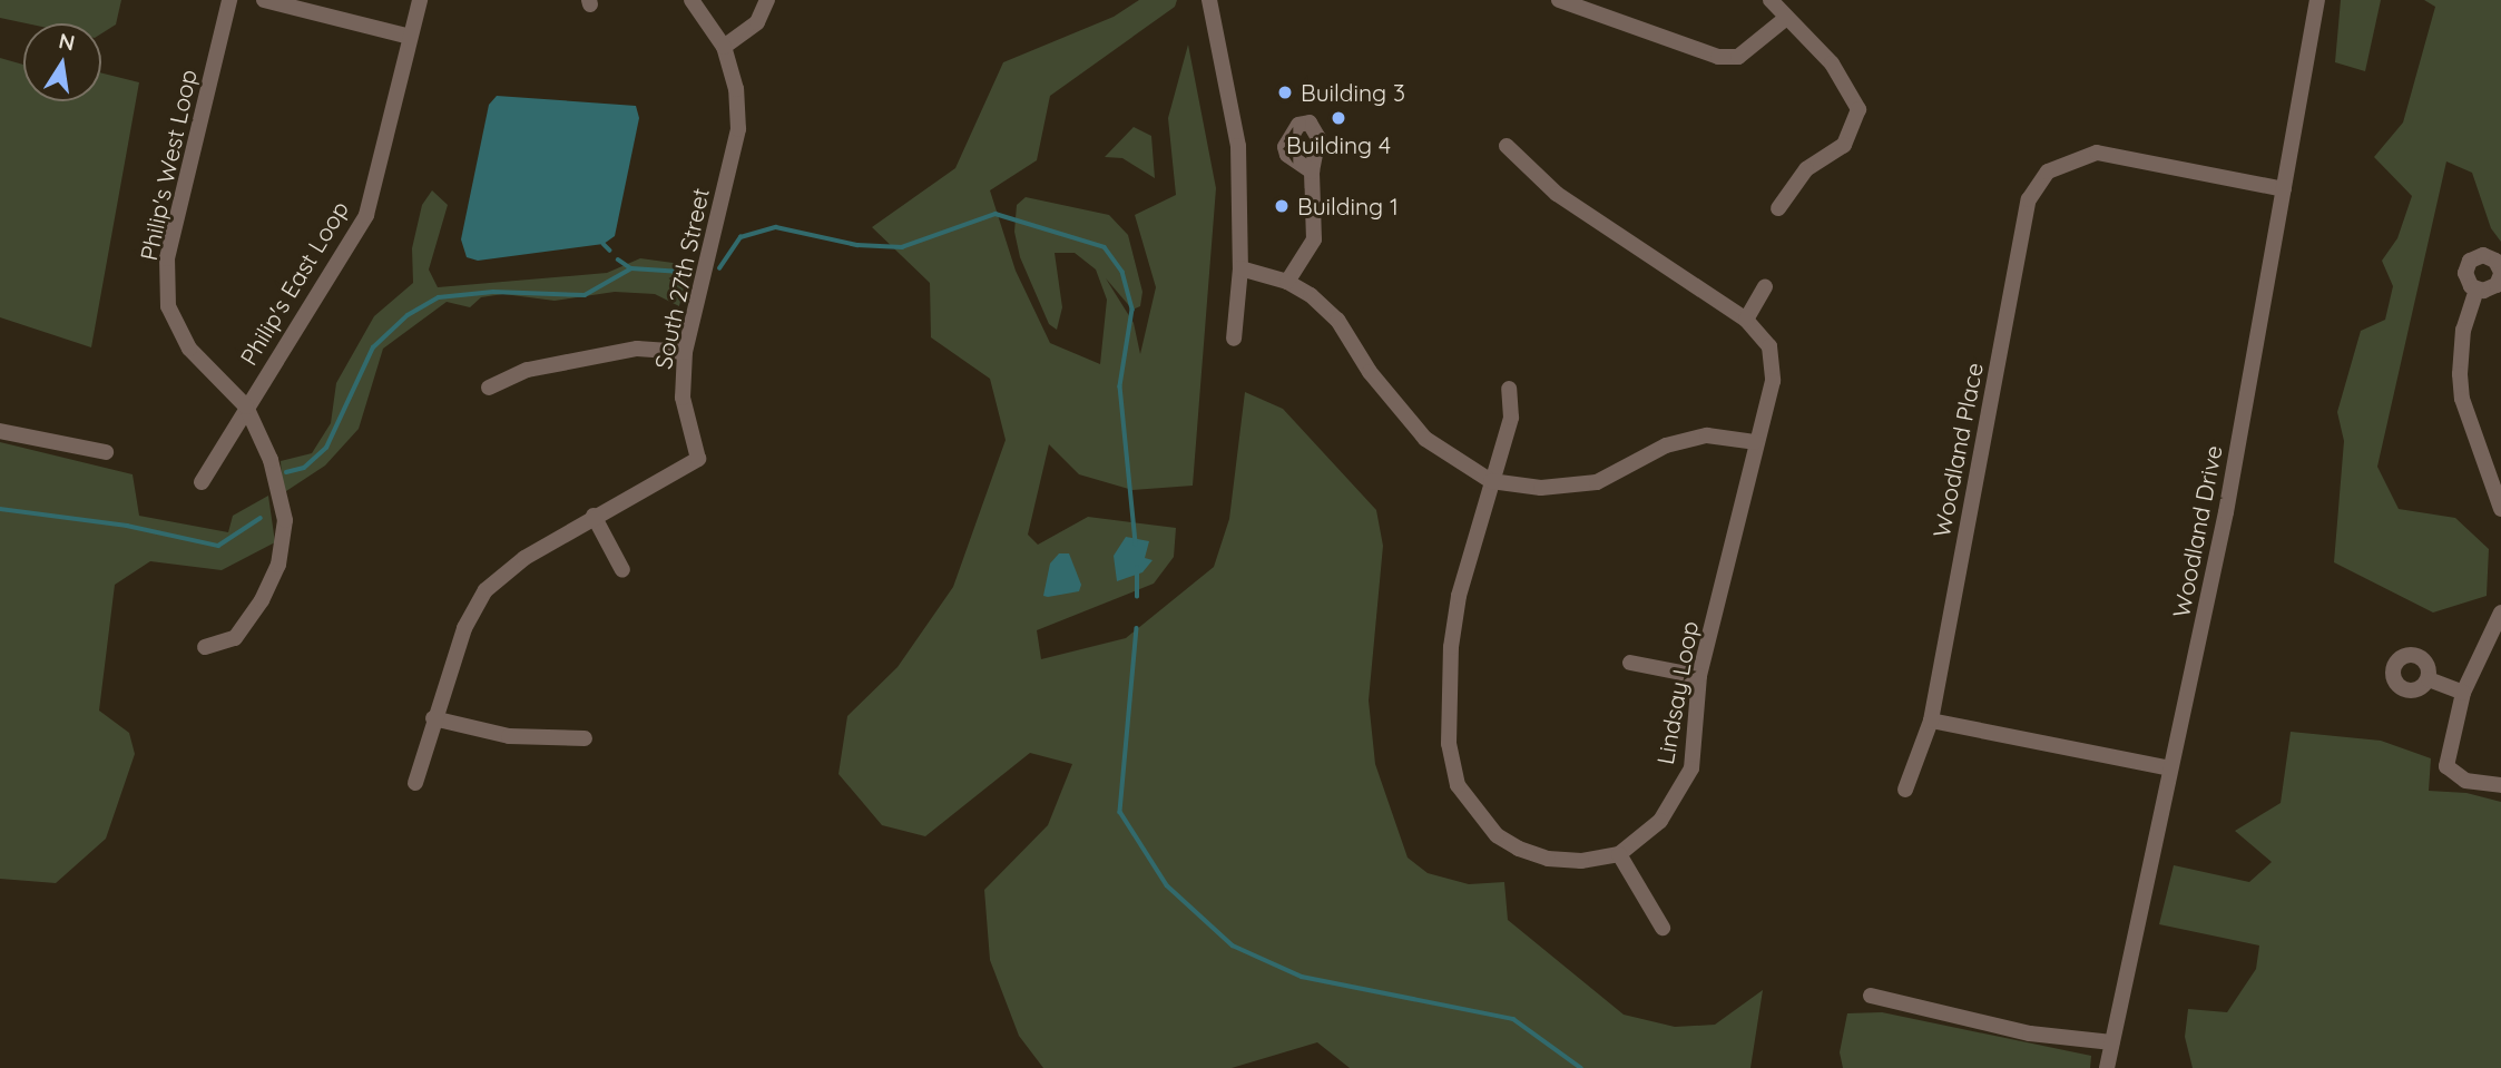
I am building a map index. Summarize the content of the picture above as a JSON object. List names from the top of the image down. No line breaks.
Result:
{"streets":{"street":["Philip's West Loop","South 27th Street","Philip's East Loop","Woodland Place","Woodland Drive","Lindsay Loop"]},"crossings":[["Philip's West Loop","Philip's East Loop"],["Woodland Place","Woodland Drive"]],"places":["Building 3","Building 4","Building 1"],"north":"top"}
